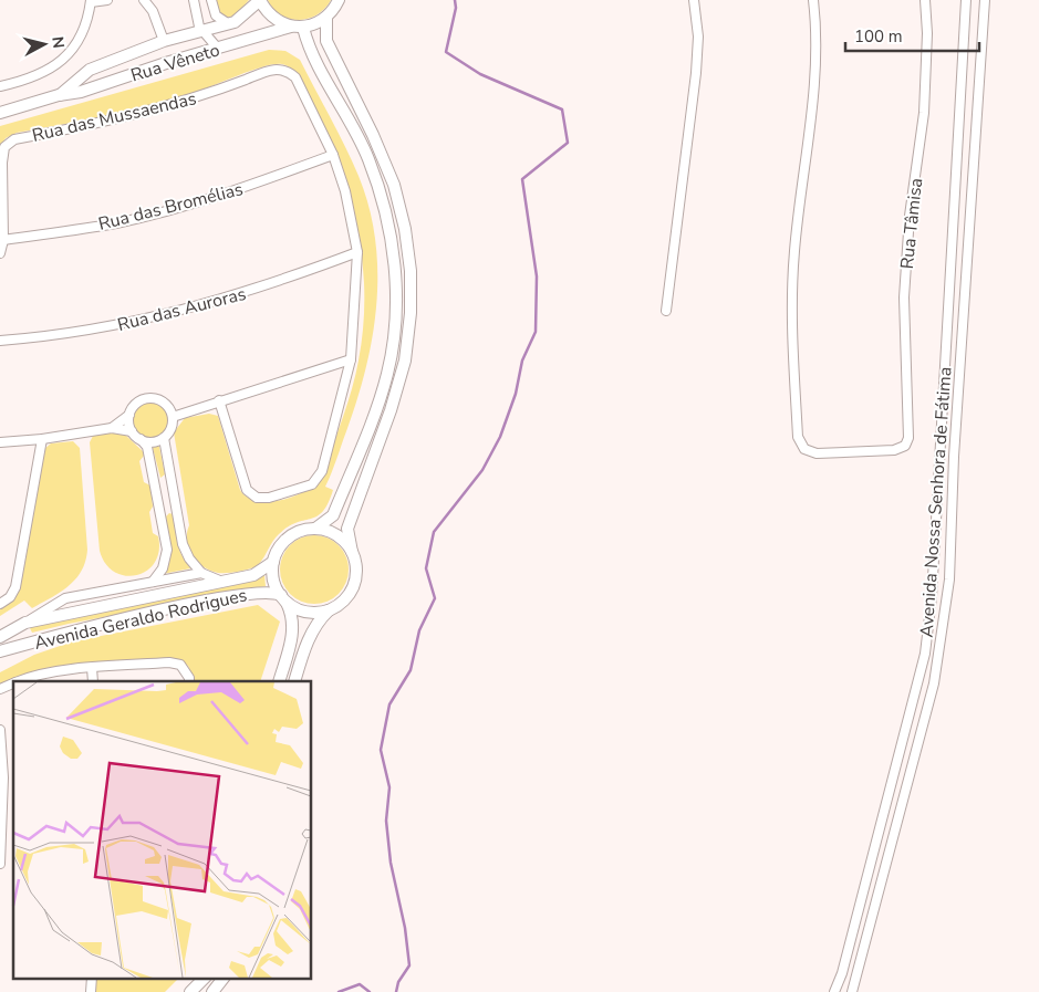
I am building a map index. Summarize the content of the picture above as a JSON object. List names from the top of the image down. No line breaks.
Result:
{"streets":{"street":["Rua Vêneto","Rua das Mussaendas","Rua das Bromélias","Rua Tâmisa","Rua das Auroras","Avenida Nossa Senhora de Fátima","Avenida Geraldo Rodrigues"]},"crossings":[["Rua das Mussaendas","Rua das Bromélias"]],"scale_bar":"100 m","north":"right"}
